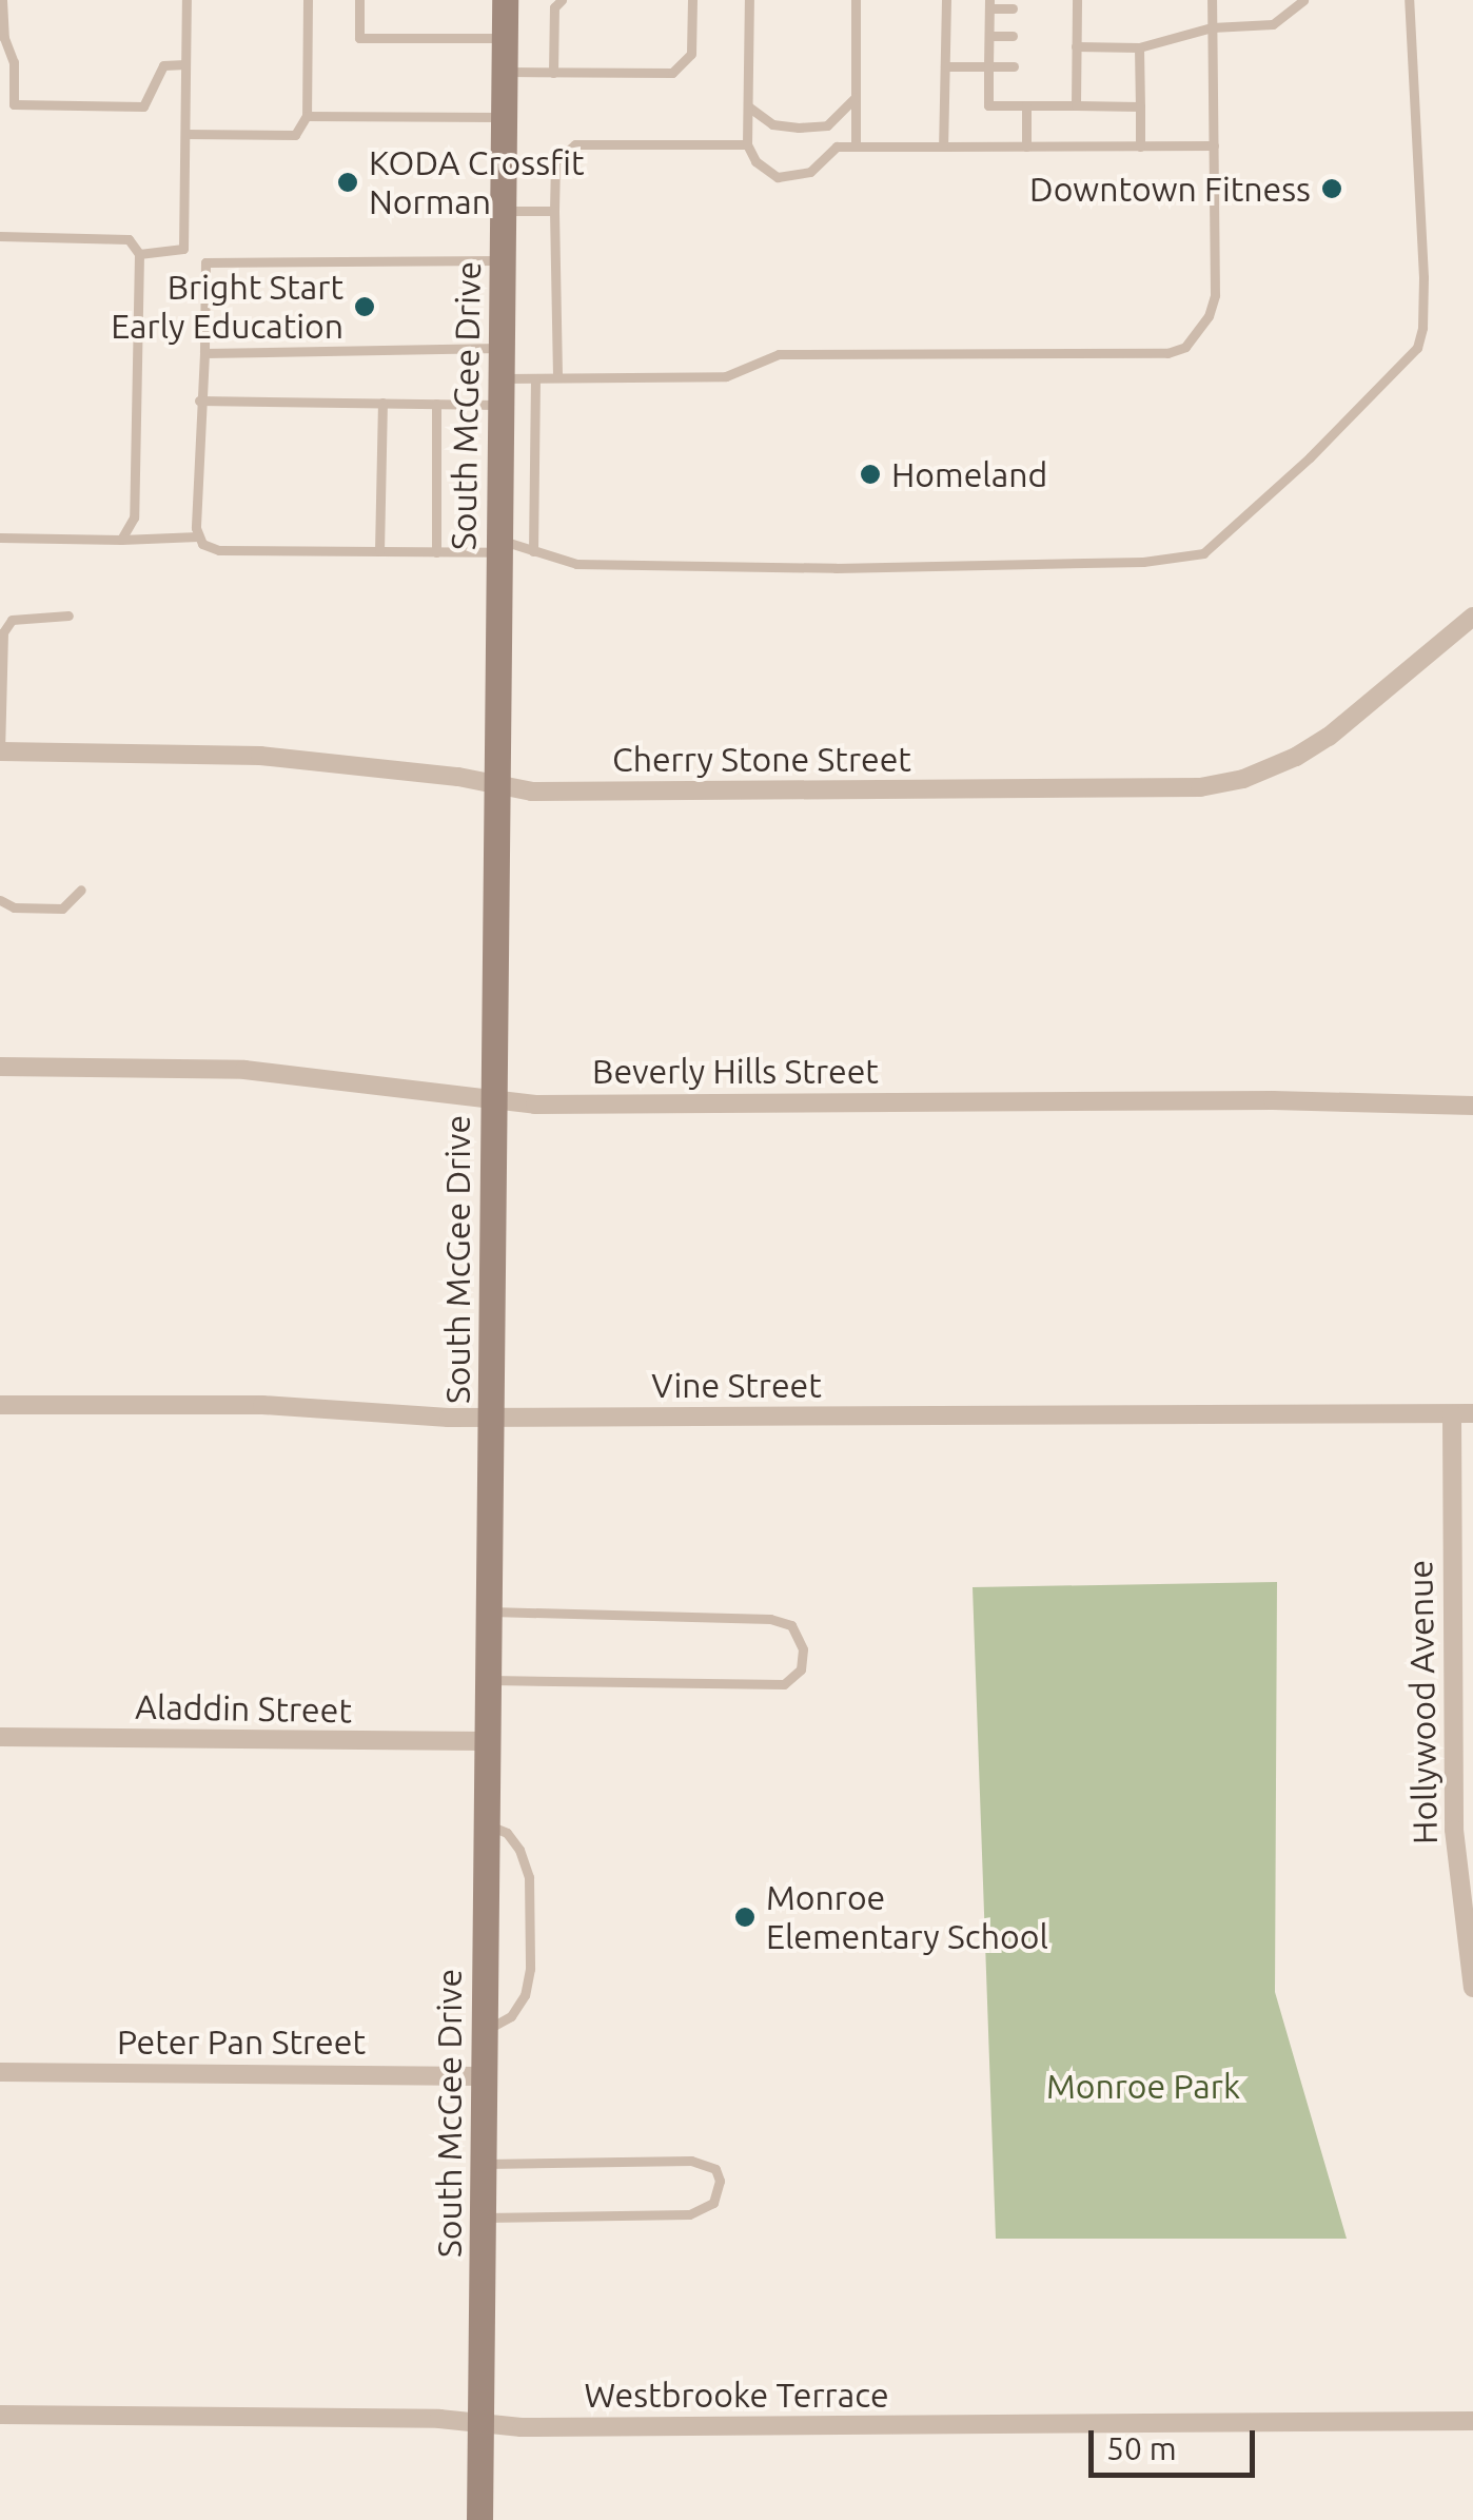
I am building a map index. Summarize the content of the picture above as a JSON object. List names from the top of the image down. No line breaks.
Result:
{"streets":{"street":["South McGee Drive","Cherry Stone Street","Beverly Hills Street","Vine Street","Hollywood Avenue","Aladdin Street","Peter Pan Street","Westbrooke Terrace"]},"crossings":[["South McGee Drive","Cherry Stone Street"],["South McGee Drive","Beverly Hills Street"],["South McGee Drive","Vine Street"],["South McGee Drive","Aladdin Street"],["South McGee Drive","Peter Pan Street"],["South McGee Drive","Westbrooke Terrace"],["Vine Street","Hollywood Avenue"]],"parks":["Monroe Park"],"places":["KODA Crossfit Norman","Downtown Fitness","Bright Start Early Education","Homeland","Monroe Elementary School"],"scale_bar":"50 m"}
